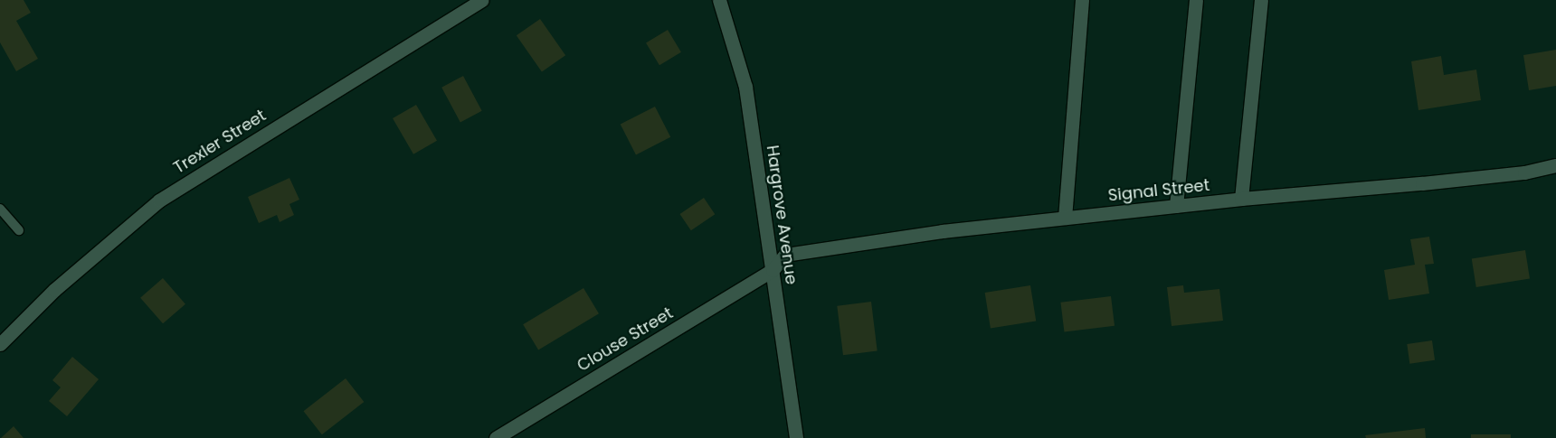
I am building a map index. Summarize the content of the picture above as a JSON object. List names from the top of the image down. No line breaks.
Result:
{"streets":{"street":["Trexler Street","Signal Street","Hargrove Avenue","Clouse Street"]},"crossings":[["Signal Street","Hargrove Avenue"],["Signal Street","Clouse Street"],["Hargrove Avenue","Clouse Street"]]}
